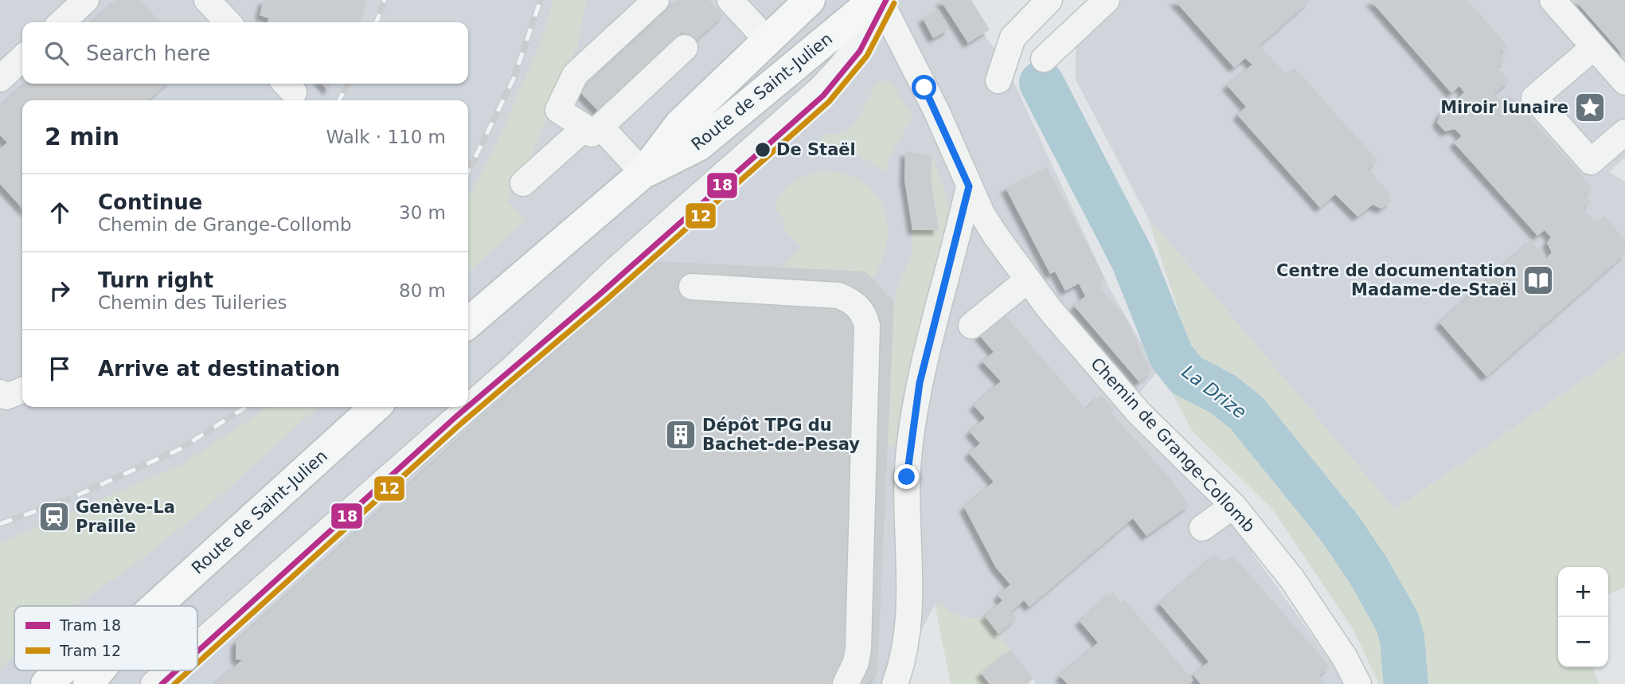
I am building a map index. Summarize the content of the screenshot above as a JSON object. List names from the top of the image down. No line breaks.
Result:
{"streets":{"main road":["Route de Saint-Julien"],"street":["Chemin de Grange-Collomb"]},"crossings":[["Route de Saint-Julien","Chemin de Grange-Collomb"]],"water":["La Drize"],"places":{"place":["Miroir lunaire"],"other":["De Staël"],"library":["Centre de documentation Madame-de-Staël"],"building":["Dépôt TPG du Bachet-de-Pesay"],"station":["Genève-La Praille"]},"lines":["tram line 18","tram line 12"],"legend":["Tram 18","Tram 12"],"page":{"search":"Search here","heading":["2 min","Walk · 110 m"],"list":[["Continue","Chemin de Grange-Collomb","30 m"],["Turn right","Chemin des Tuileries","80 m"],"Arrive at destination"],"map_buttons":["+","−"]}}
